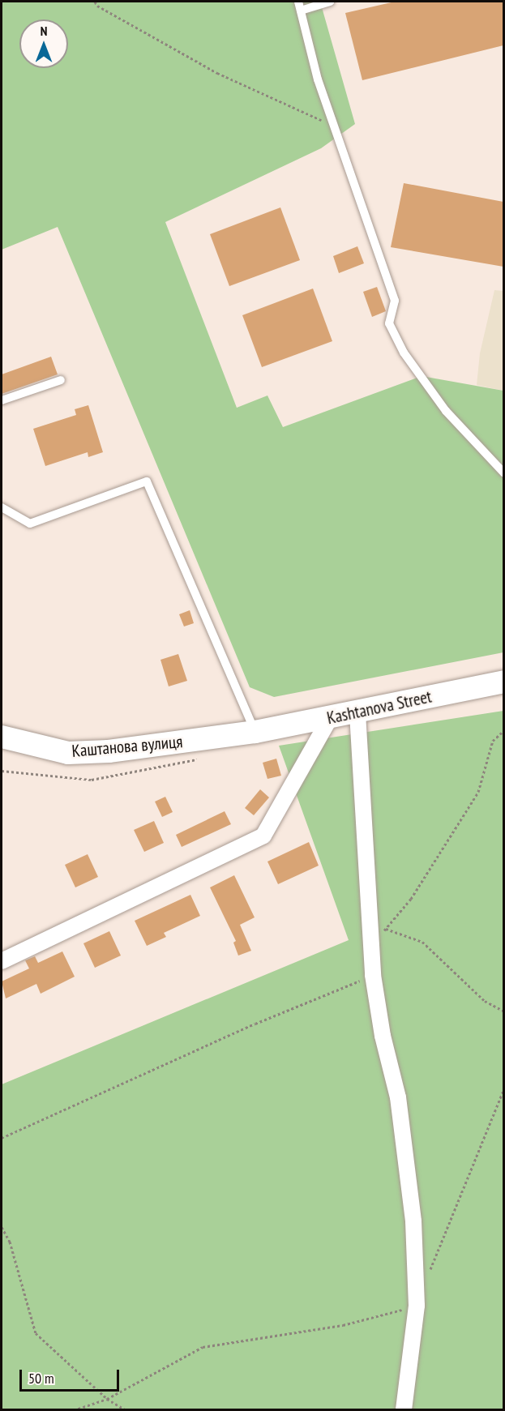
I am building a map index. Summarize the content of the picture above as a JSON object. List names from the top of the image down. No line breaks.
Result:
{"streets":{"main road":["Kashtanova Street","Каштанова вулиця"]},"crossings":[["Kashtanova Street","Каштанова вулиця"]],"scale_bar":"50 m","north":"top"}
